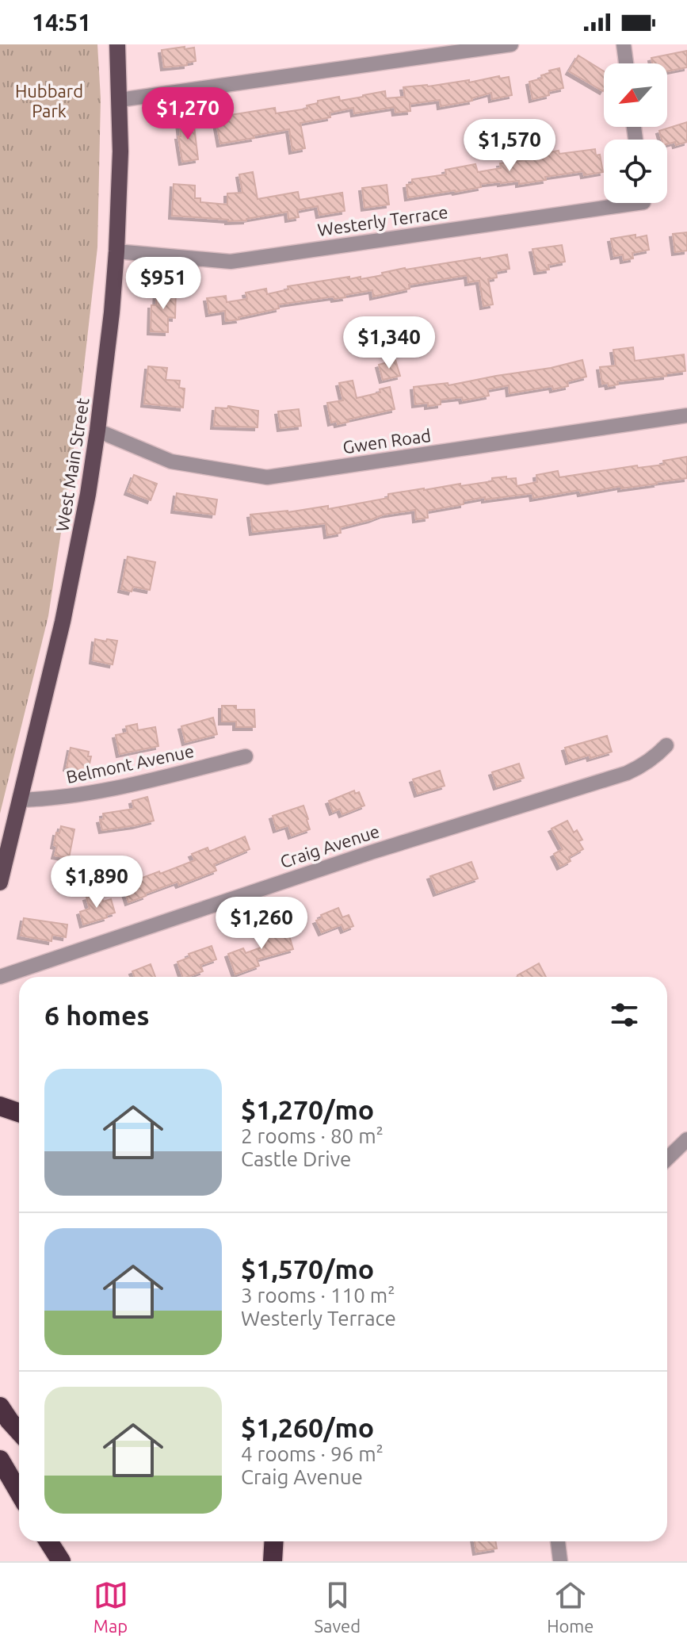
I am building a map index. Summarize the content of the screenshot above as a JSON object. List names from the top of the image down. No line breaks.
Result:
{"streets":{"main road":["West Main Street"],"street":["Westerly Terrace","Gwen Road","Belmont Avenue","Craig Avenue"]},"crossings":[["Westerly Terrace","West Main Street"],["Gwen Road","West Main Street"],["West Main Street","Belmont Avenue"]],"parks":["Hubbard Park"],"north":"bottom left","page":{"status":"14:51","price":["$1,270","$1,570","$951","$1,340","$1,890","$1,260"],"heading":"6 homes","list":[{"name":"$1,270/mo","note":"2 rooms · 80 m² · Castle Drive"},{"name":"$1,570/mo","note":"3 rooms · 110 m² · Westerly Terrace"},{"name":"$1,260/mo","note":"4 rooms · 96 m² · Craig Avenue"}],"tabs":["Map","Saved","Home"]}}
